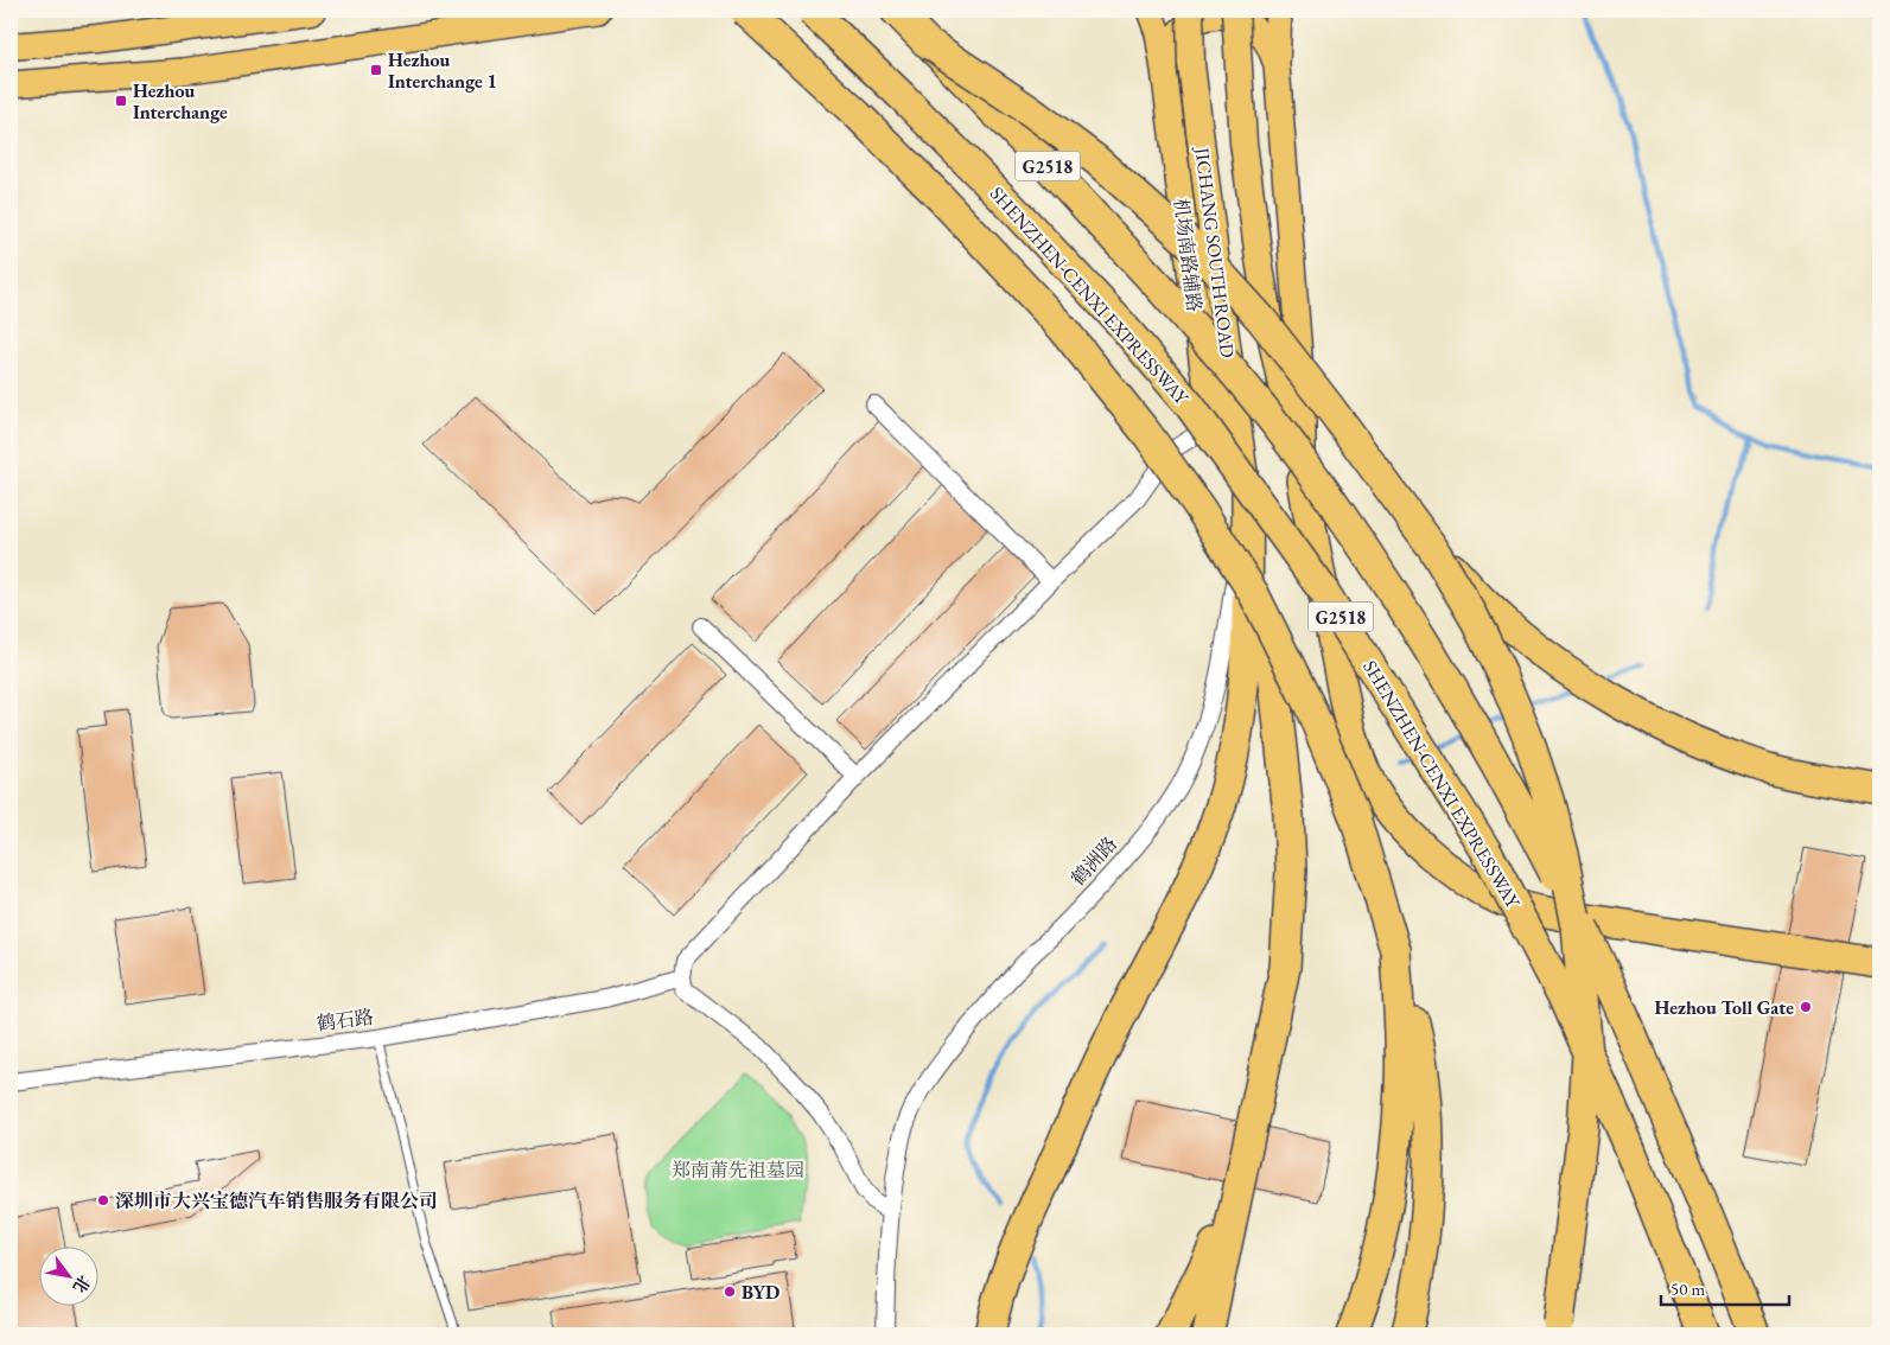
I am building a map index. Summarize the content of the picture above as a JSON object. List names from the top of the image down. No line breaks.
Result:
{"streets":{"highway":["G2518","JICHANG SOUTH ROAD","SHENZHEN-CENXI EXPRESSWAY"],"main road":["机场南路辅路"],"street":["鹤洲路","鹤石路"]},"crossings":[["JICHANG SOUTH ROAD","机场南路辅路"],["JICHANG SOUTH ROAD","鹤洲路"],["机场南路辅路","鹤洲路"]],"parks":["郑南莆先祖墓园"],"places":{"transit":["Hezhou Interchange 1","Hezhou Interchange"],"other":["Hezhou Toll Gate","深圳市大兴宝德汽车销售服务有限公司","BYD"]},"scale_bar":"50 m","north":"bottom right"}
